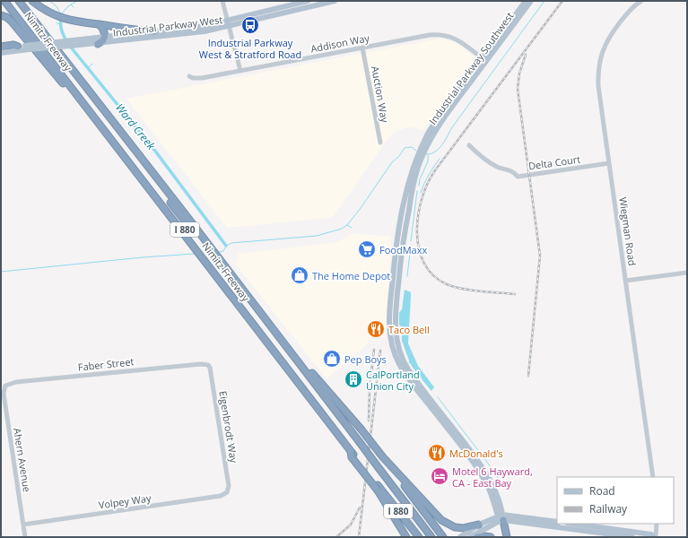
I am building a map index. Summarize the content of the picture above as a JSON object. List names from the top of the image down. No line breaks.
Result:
{"streets":{"highway":["Nimitz Freeway","I 880"],"main road":["Industrial Parkway West","Industrial Parkway Southwest"],"street":["Addison Way","Auction Way","Delta Court","Wiegman Road","Faber Street","Eigenbrodt Way","Ahern Avenue","Volpey Way"]},"crossings":[["Nimitz Freeway","I 880"],["Addison Way","Industrial Parkway Southwest"],["Addison Way","Auction Way"],["Delta Court","Wiegman Road"],["Faber Street","Eigenbrodt Way"],["Faber Street","Ahern Avenue"],["Eigenbrodt Way","Volpey Way"],["Ahern Avenue","Volpey Way"]],"water":["Ward Creek"],"places":{"bus stop":["Industrial Parkway West & Stratford Road"],"supermarket":["FoodMaxx"],"shop":["The Home Depot","Pep Boys"],"restaurant":["Taco Bell","McDonald's"],"building":["CalPortland Union City"],"hotel":["Motel 6 Hayward, CA - East Bay"]},"legend":["Road","Railway"]}
